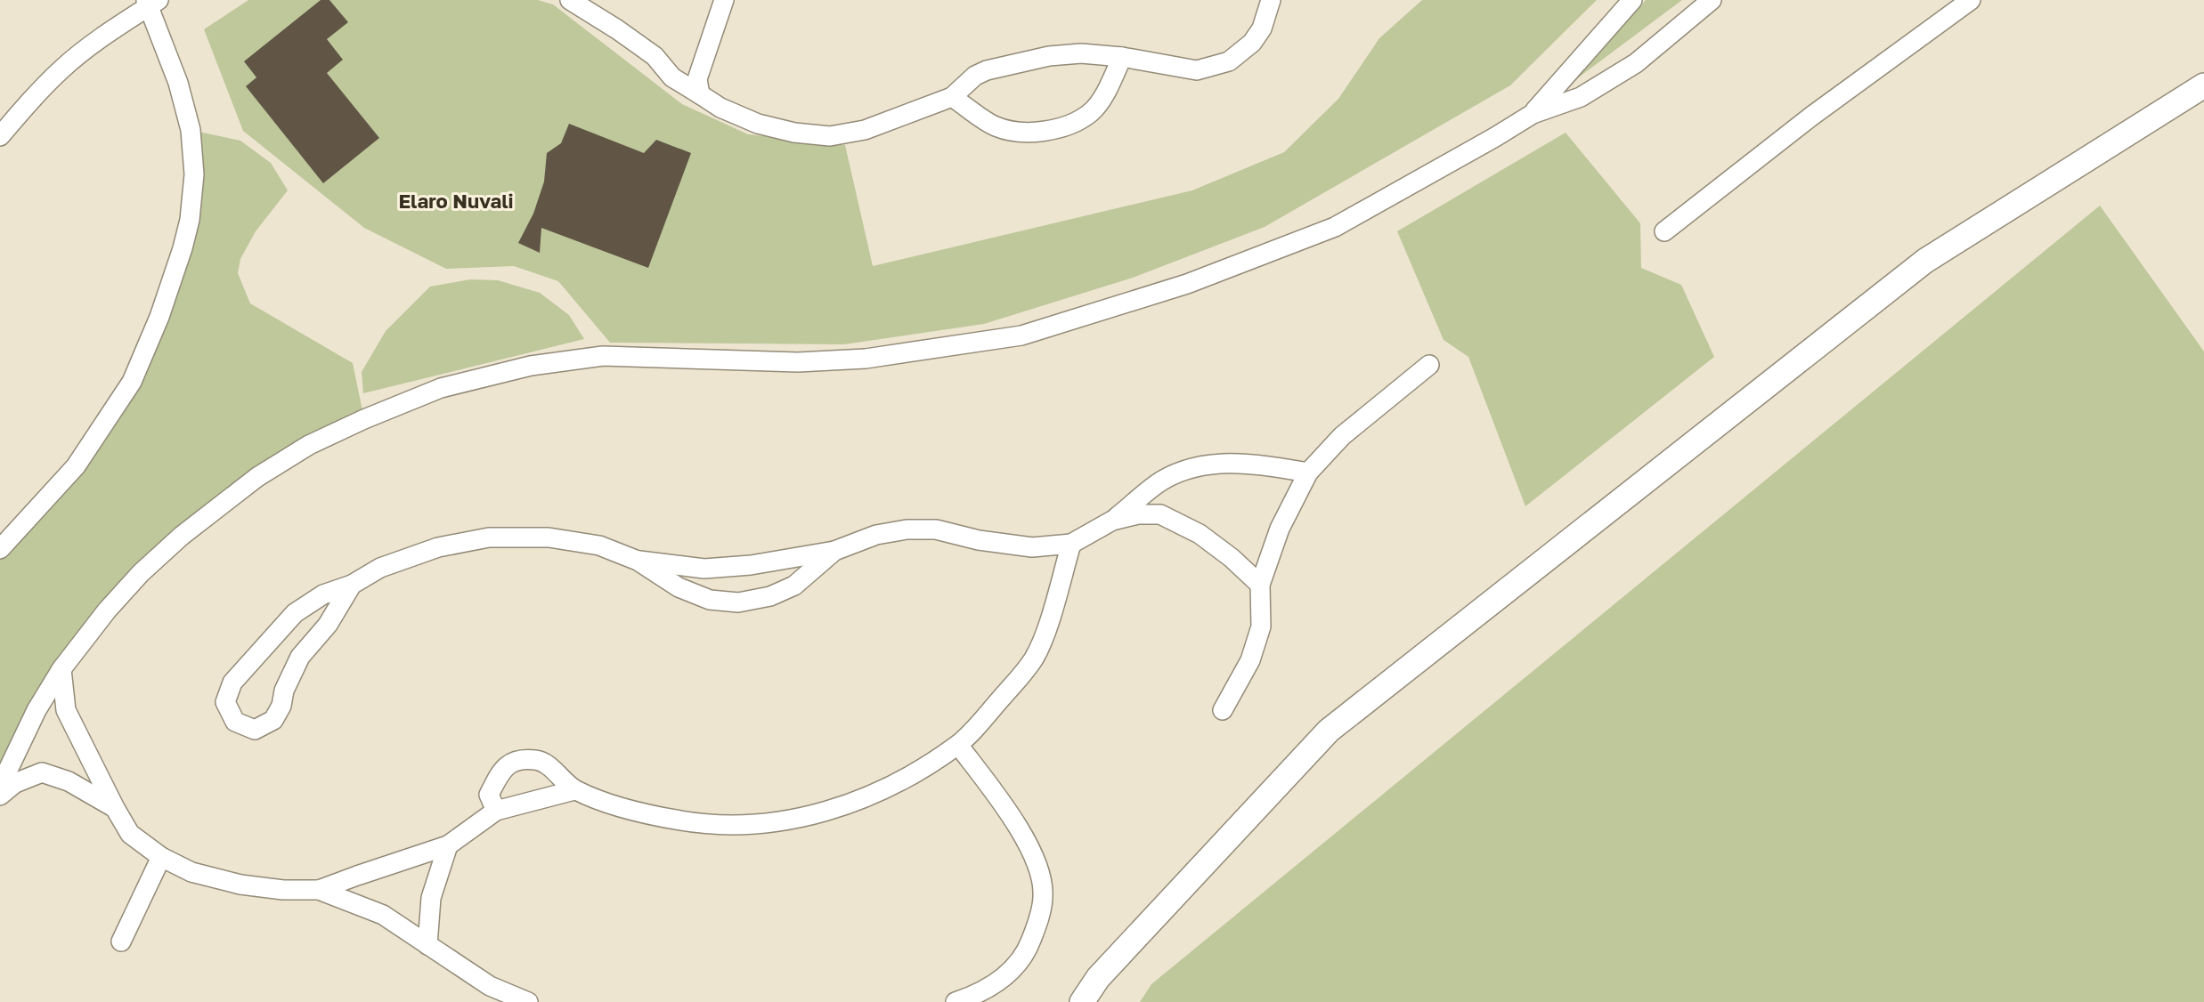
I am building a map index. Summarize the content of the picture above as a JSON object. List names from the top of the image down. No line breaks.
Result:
{"districts":["Elaro Nuvali"]}
